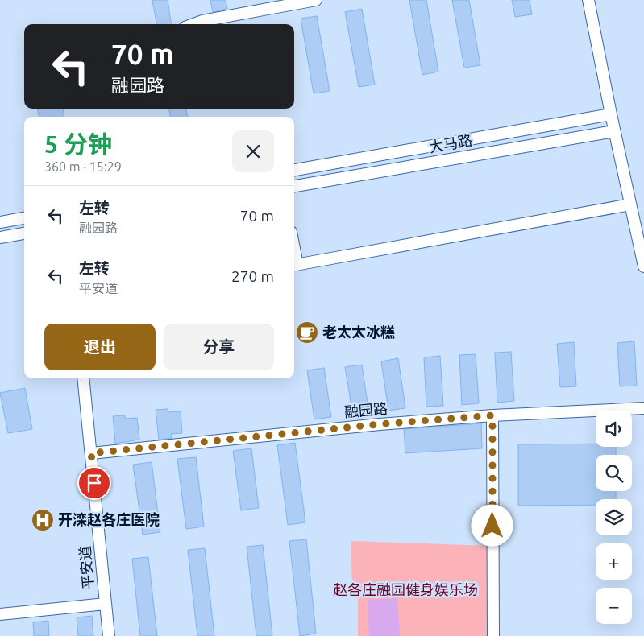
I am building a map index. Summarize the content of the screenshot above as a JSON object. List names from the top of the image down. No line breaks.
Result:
{"streets":{"street":["大马路","融园路","平安道"]},"crossings":[["融园路","平安道"]],"parks":["赵各庄融园健身娱乐场"],"places":{"cafe":["老太太冰糕"],"hospital":["开滦赵各庄医院"]},"page":{"turn":["70 m","融园路"],"heading":["5 分钟","360 m · 15:29"],"list":[{"name":"左转","note":"融园路","value":"70 m"},{"name":"左转","note":"平安道","value":"270 m"}],"buttons":["退出","分享"],"map_buttons":["+","−"]}}
